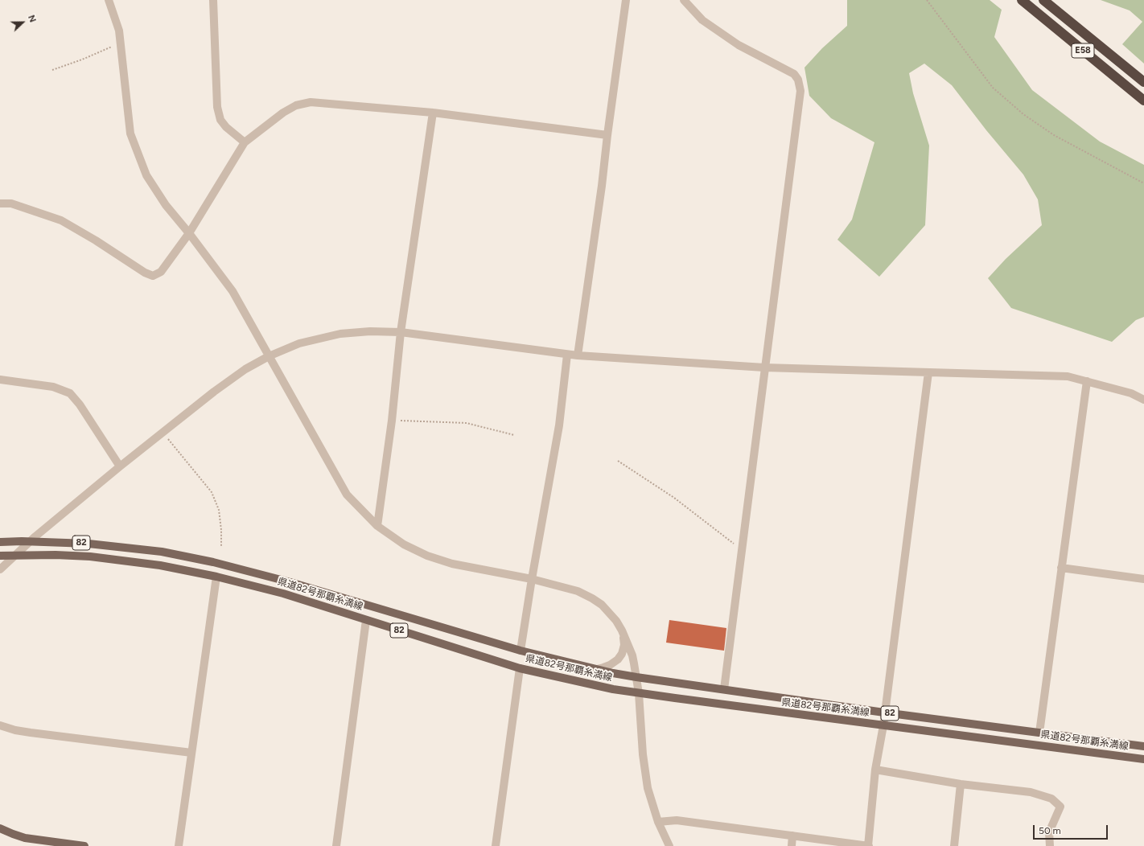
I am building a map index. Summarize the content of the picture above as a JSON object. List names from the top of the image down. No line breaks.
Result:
{"streets":{"highway":["E58"],"main road":["82","県道82号那覇糸満線"]},"scale_bar":"50 m","north":"right"}
